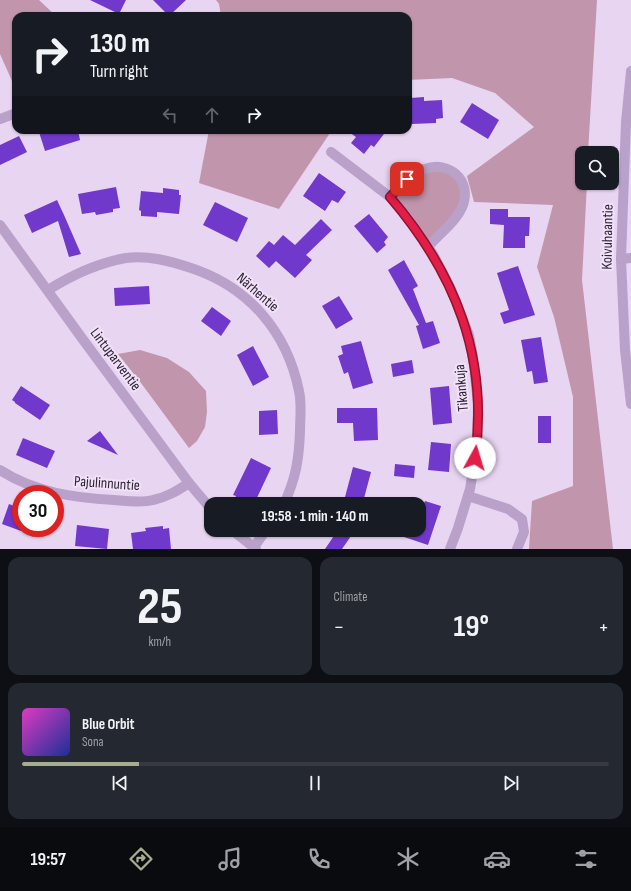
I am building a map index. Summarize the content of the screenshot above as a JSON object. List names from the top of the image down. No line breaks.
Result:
{"streets":{"street":["Koivuhaantie","Närhentie","Lintuparventie","Tikankuja","Pajulinnuntie"]},"crossings":[["Närhentie","Lintuparventie"],["Lintuparventie","Pajulinnuntie"]],"page":{"turn":["130 m","Turn right"],"limit":"30","trip":"19:58 · 1 min · 140 m","tile":[["25","km/h"],"Climate"],"heat":["−","19°","+"],"song":["Blue Orbit","Sona"],"tabs":"19:57"}}
